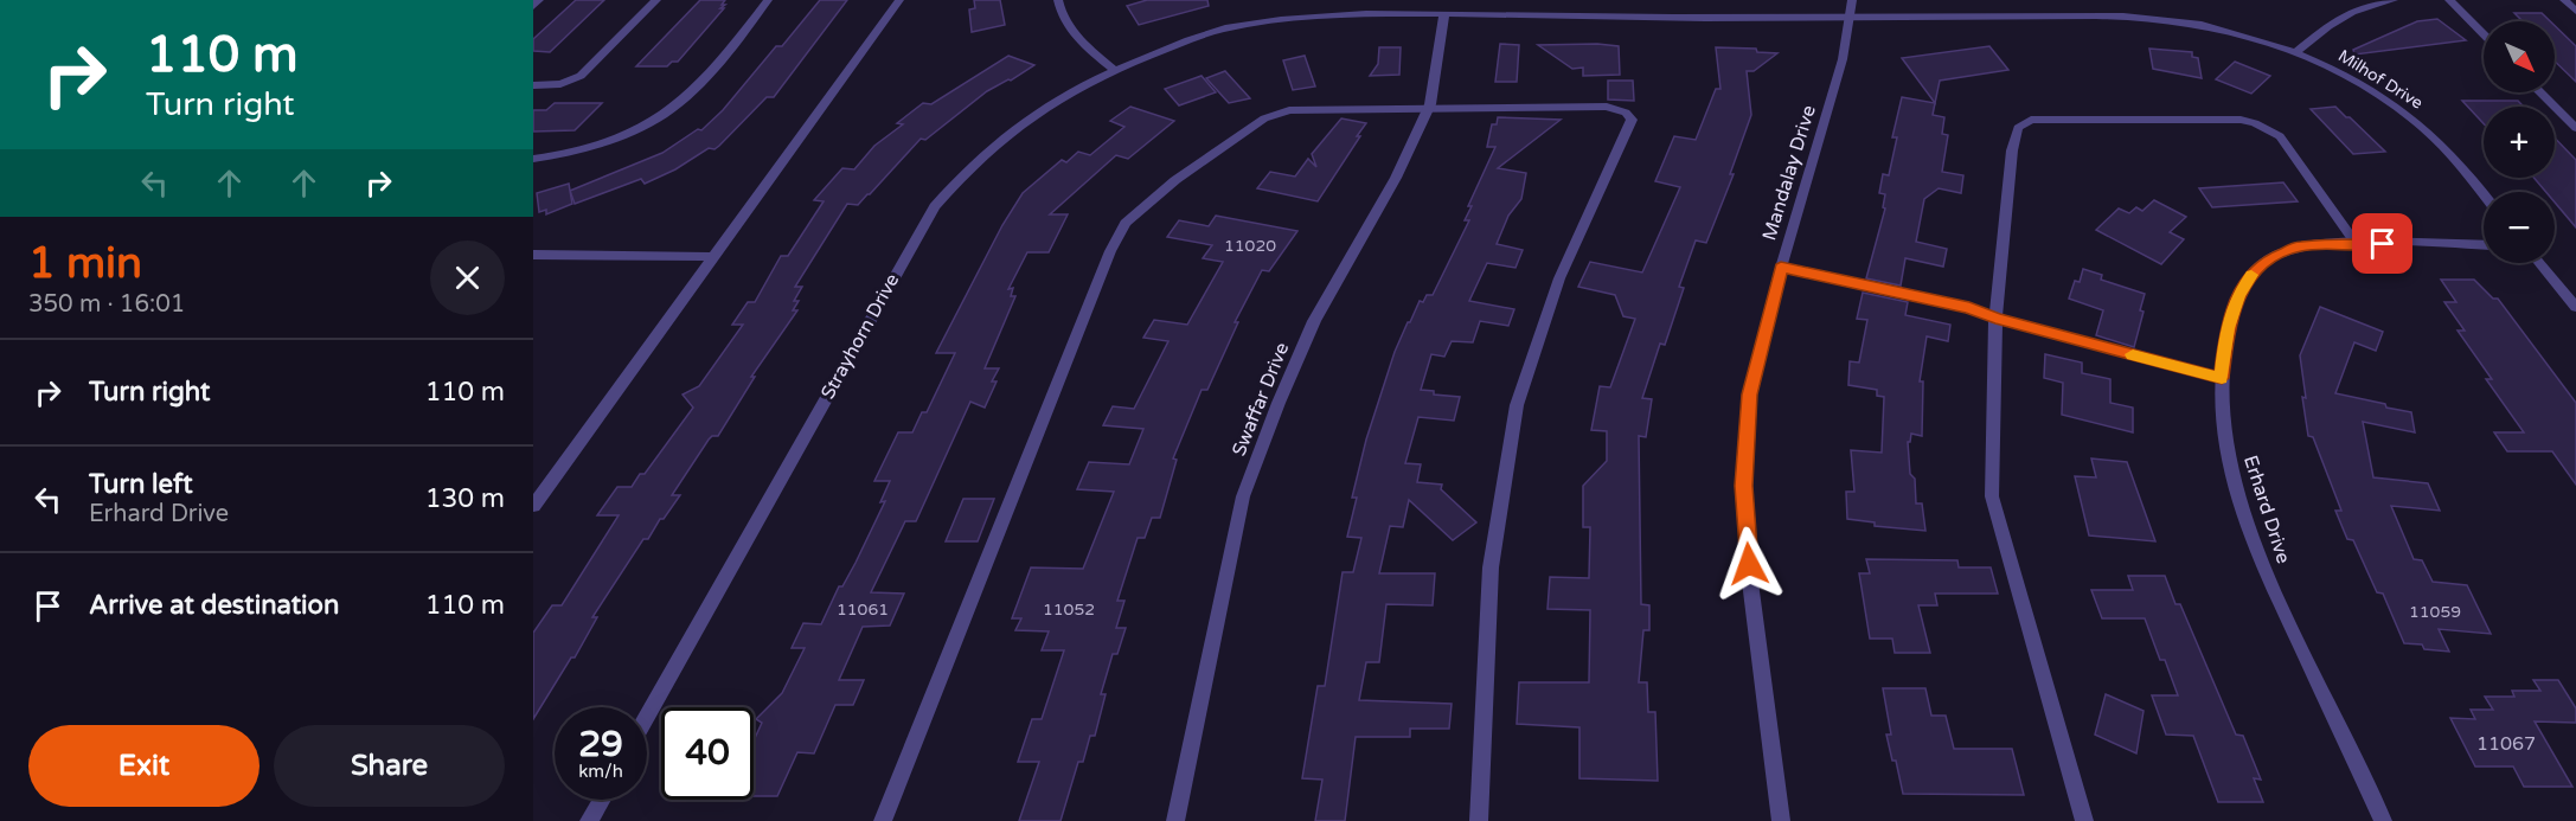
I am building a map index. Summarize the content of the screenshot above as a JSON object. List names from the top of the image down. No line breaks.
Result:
{"streets":{"street":["Milhof Drive","Mandalay Drive","Strayhorn Drive","Swaffar Drive","Erhard Drive"]},"crossings":[["Milhof Drive","Mandalay Drive"],["Milhof Drive","Strayhorn Drive"],["Mandalay Drive","Strayhorn Drive"],["Strayhorn Drive","Swaffar Drive"]],"house_numbers":["11020","11061","11052","11059","11067"],"north":"bottom right","page":{"turn":["110 m","Turn right"],"map_buttons":["+","−"],"heading":["1 min","350 m · 16:01"],"list":[{"name":"Turn right","value":"110 m"},{"name":"Turn left","note":"Erhard Drive","value":"130 m"},{"name":"Arrive at destination","value":"110 m"}],"speed":"29 km/h","limit":"40","buttons":["Exit","Share"]}}
